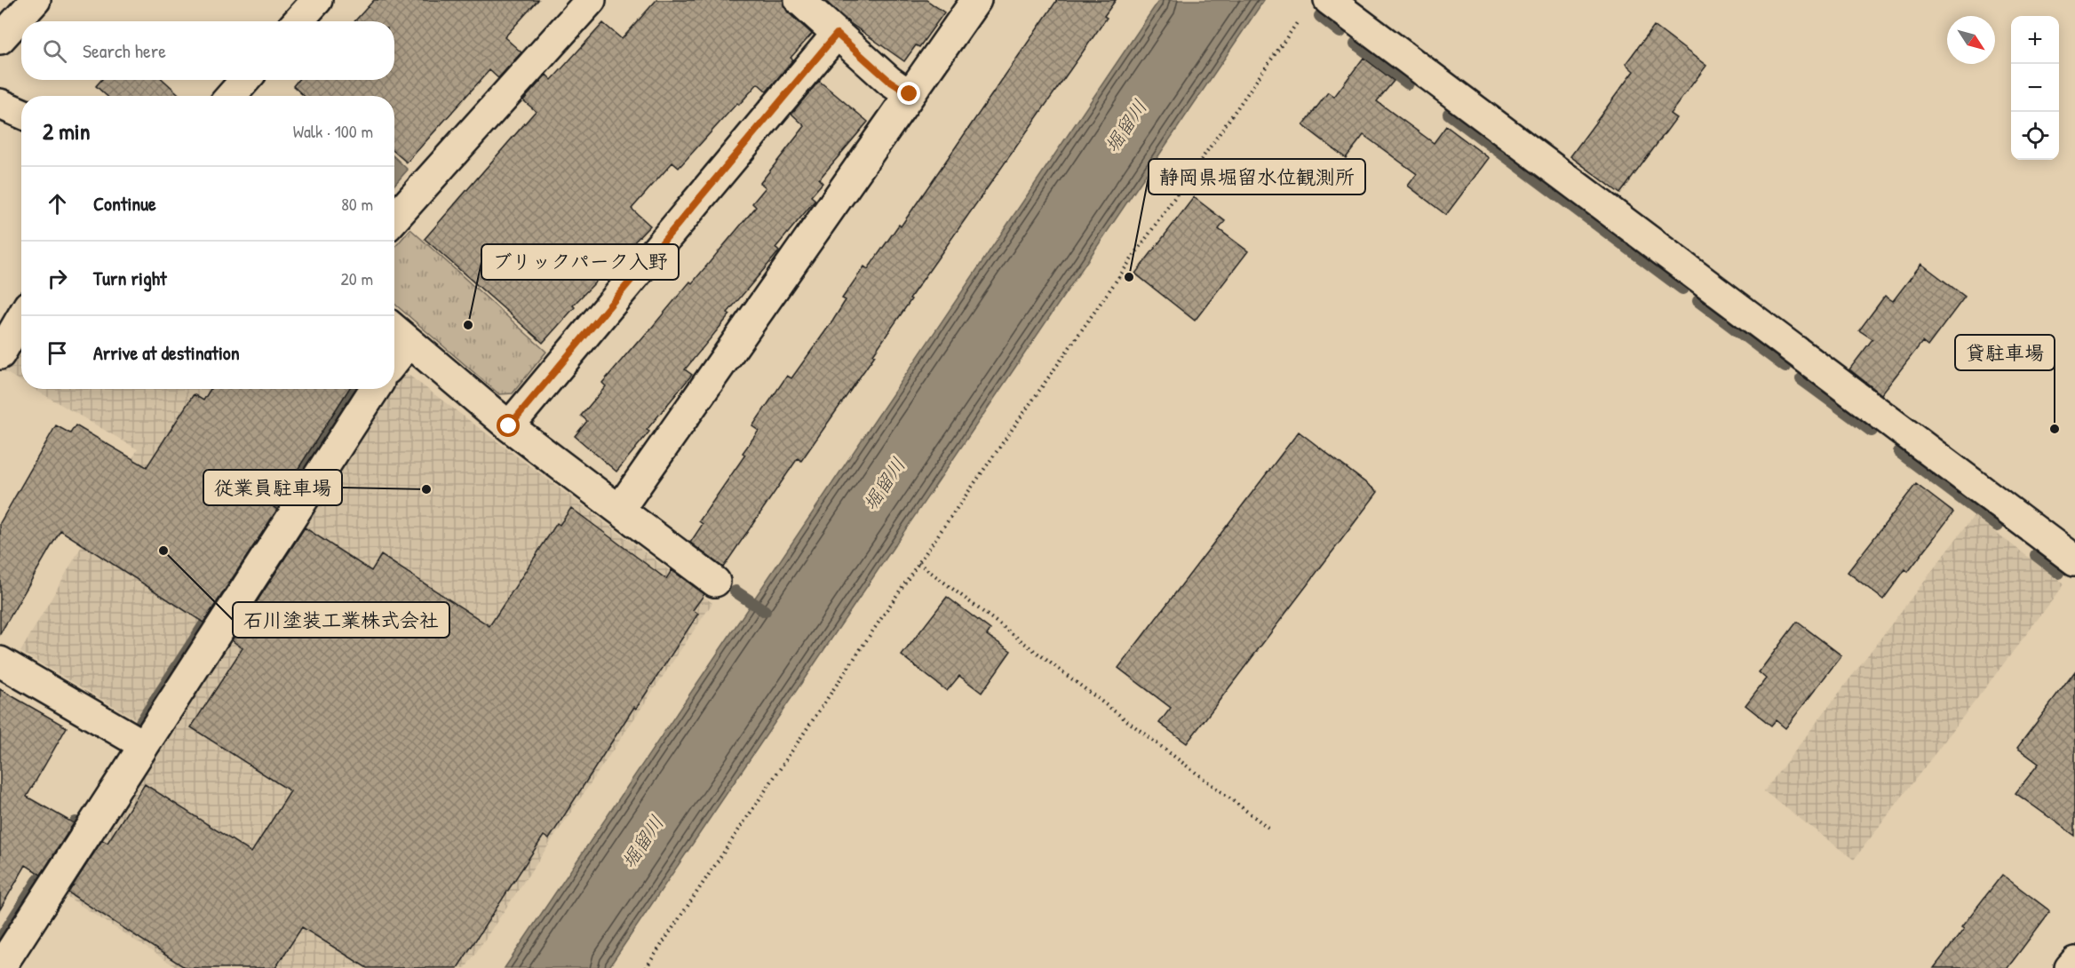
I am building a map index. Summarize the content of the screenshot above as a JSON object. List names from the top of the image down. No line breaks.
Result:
{"water":["堀留川"],"places":["静岡県堀留水位観測所","ブリックパーク入野","貸駐車場","従業員駐車場","石川塗装工業株式会社"],"north":"bottom right","page":{"map_buttons":["+","−"],"search":"Search here","heading":["2 min","Walk · 100 m"],"list":[["Continue","80 m"],["Turn right","20 m"],"Arrive at destination"]}}
